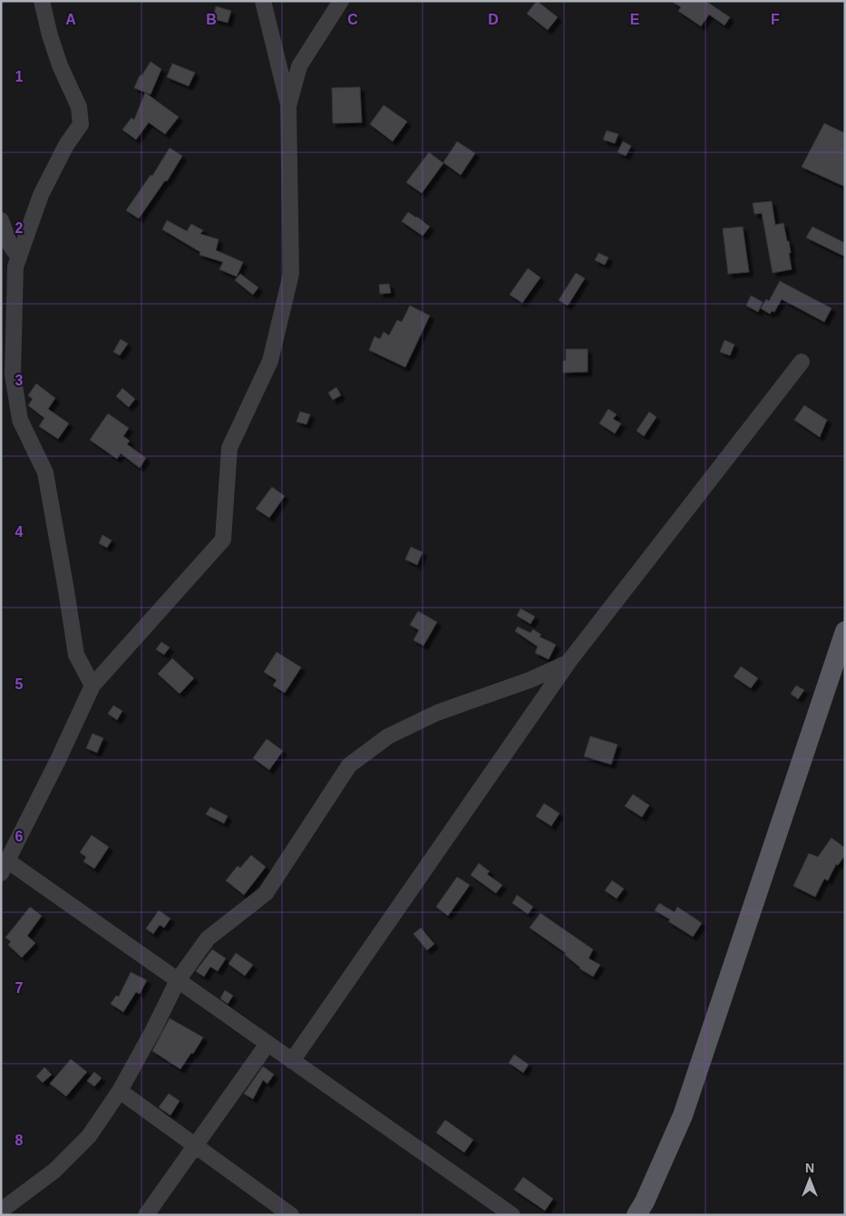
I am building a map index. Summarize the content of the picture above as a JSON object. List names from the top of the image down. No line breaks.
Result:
{"north":"top","grid":{"columns":["A","B","C","D","E","F"],"rows":["1","2","3","4","5","6","7","8"]}}
